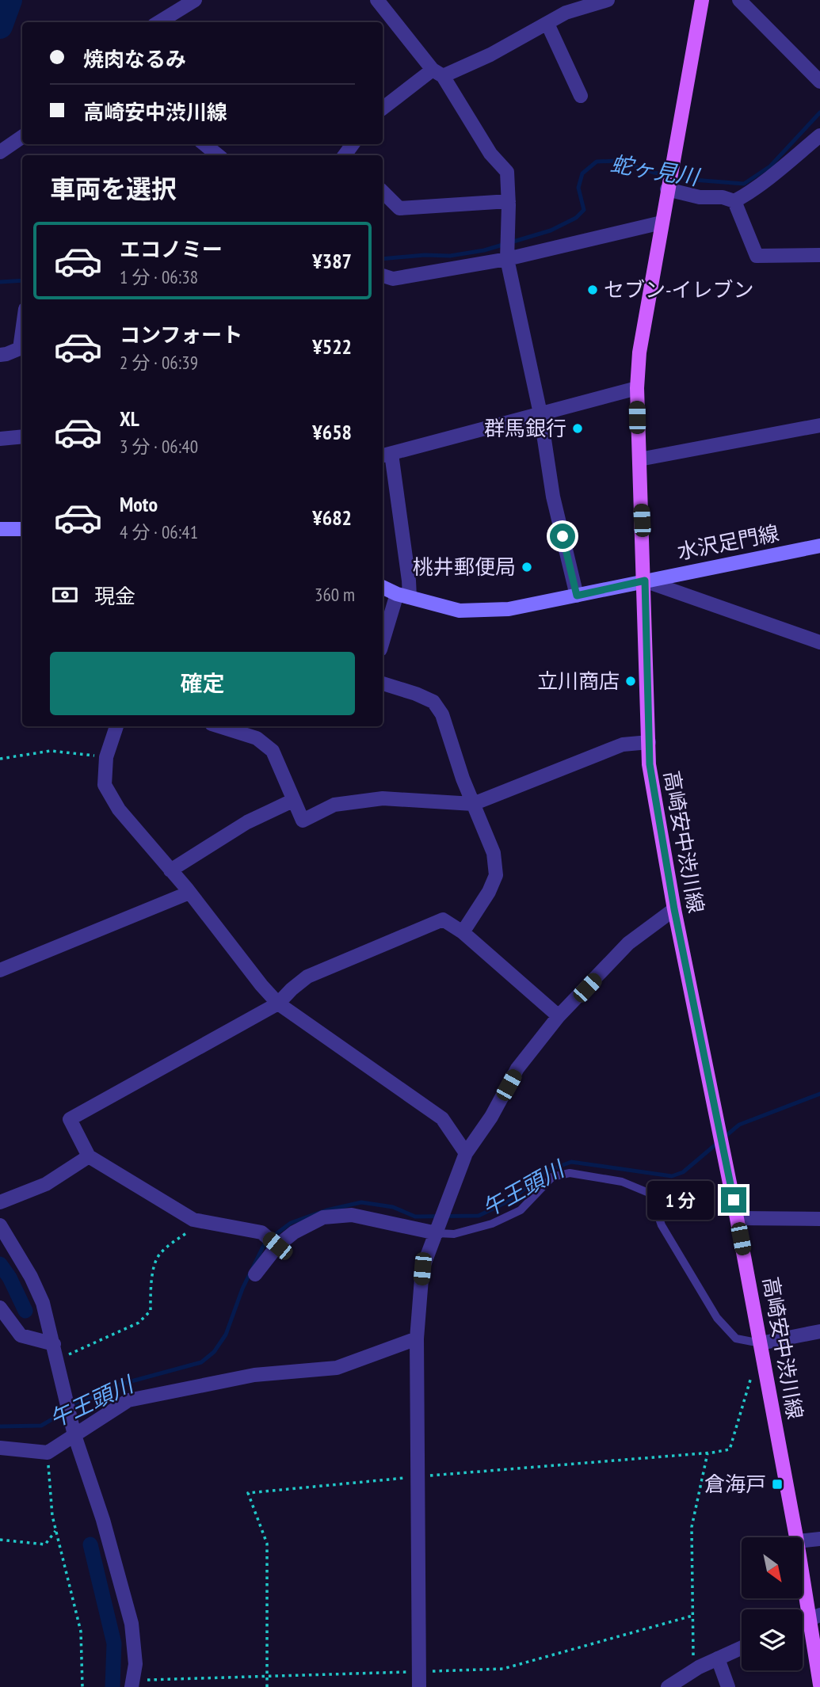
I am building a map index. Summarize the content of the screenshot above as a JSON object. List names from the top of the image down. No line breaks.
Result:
{"streets":{"main road":["水沢足門線","高崎安中渋川線"]},"crossings":[["水沢足門線","高崎安中渋川線"]],"water":["蛇ヶ見川","午王頭川"],"places":{"other":["セブン-イレブン","群馬銀行","桃井郵便局","立川商店"],"transit":["倉海戸"]},"north":"bottom right","page":{"banner":["焼肉なるみ","高崎安中渋川線"],"heading":"車両を選択","list":[{"name":"エコノミー","note":"1 分 · 06:38","value":"¥387"},{"name":"コンフォート","note":"2 分 · 06:39","value":"¥522"},{"name":"XL","note":"3 分 · 06:40","value":"¥658"},{"name":"Moto","note":"4 分 · 06:41","value":"¥682"}],"pay":["現金","360 m"],"buttons":"確定","bubble":"1 分"}}
